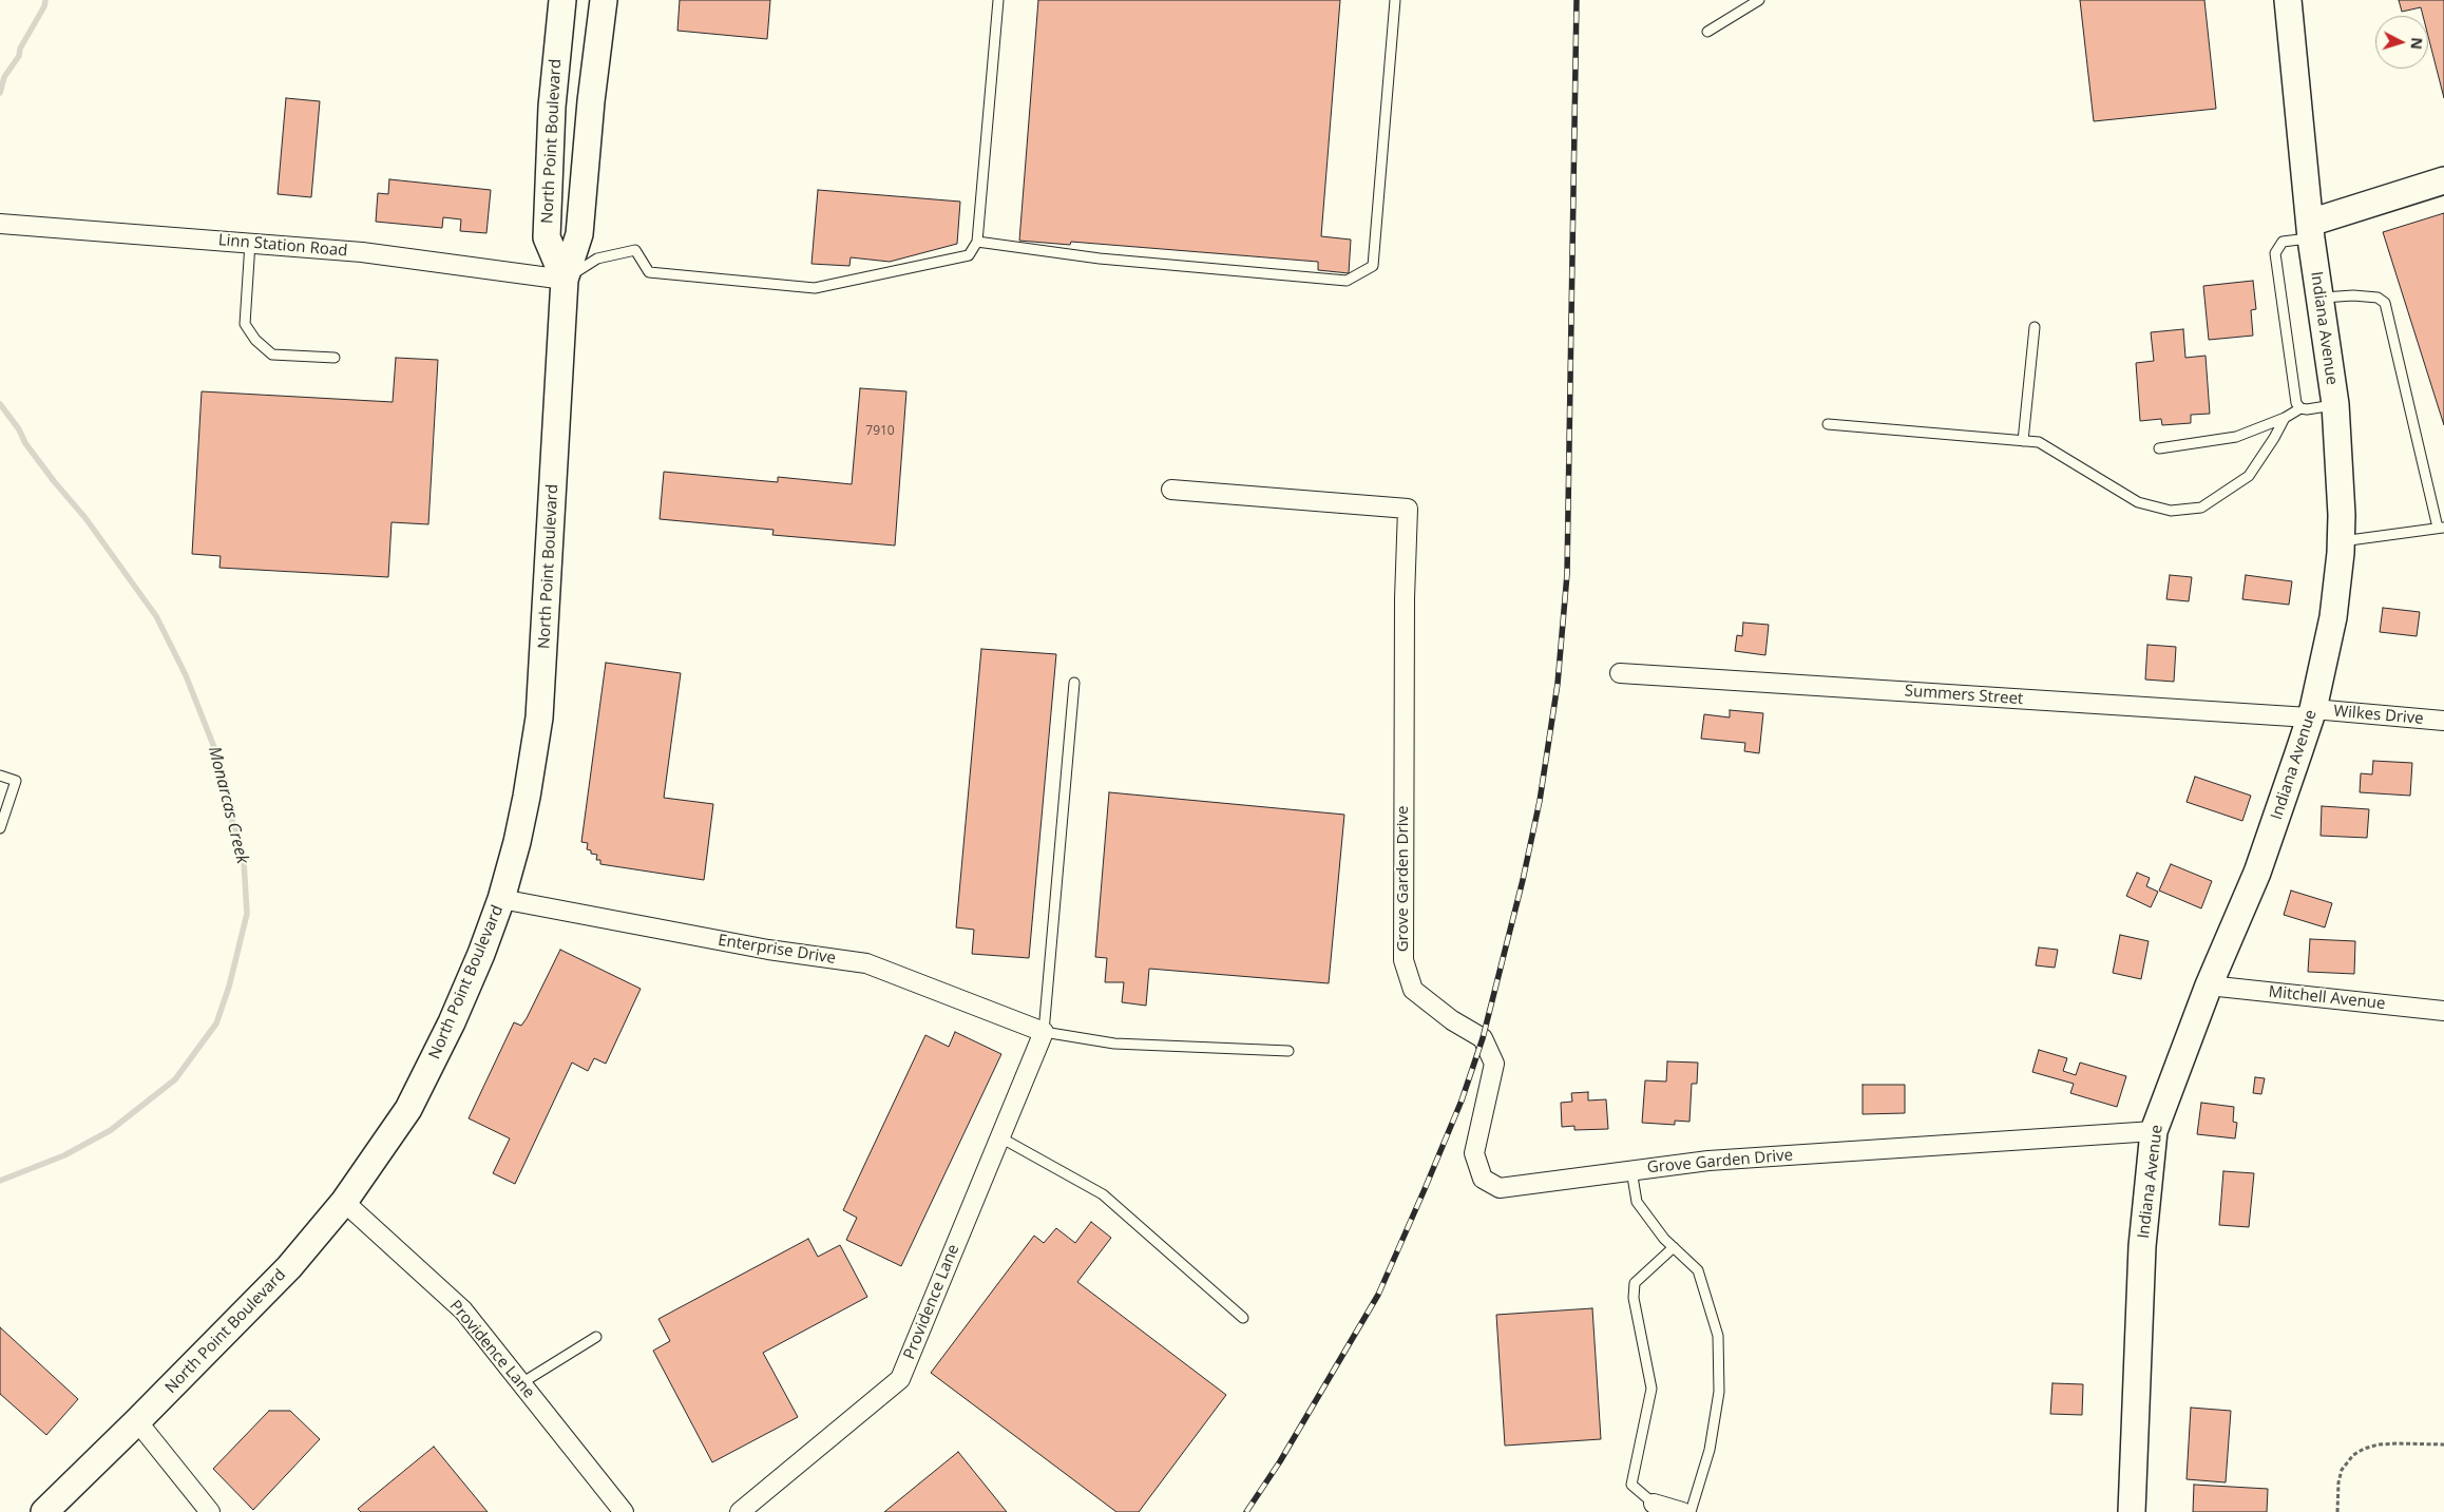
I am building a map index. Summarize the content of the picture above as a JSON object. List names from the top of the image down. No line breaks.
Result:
{"streets":{"main road":["North Point Boulevard","Indiana Avenue"],"street":["Linn Station Road","Summers Street","Wilkes Drive","Grove Garden Drive","Enterprise Drive","Mitchell Avenue","Providence Lane"]},"crossings":[["North Point Boulevard","Linn Station Road"],["North Point Boulevard","Enterprise Drive"],["North Point Boulevard","Providence Lane"],["Indiana Avenue","Summers Street"],["Indiana Avenue","Wilkes Drive"],["Indiana Avenue","Grove Garden Drive"],["Indiana Avenue","Mitchell Avenue"],["Summers Street","Wilkes Drive"],["Enterprise Drive","Providence Lane"]],"water":["Monarcas Creek"],"house_numbers":["7910"],"north":"right"}
